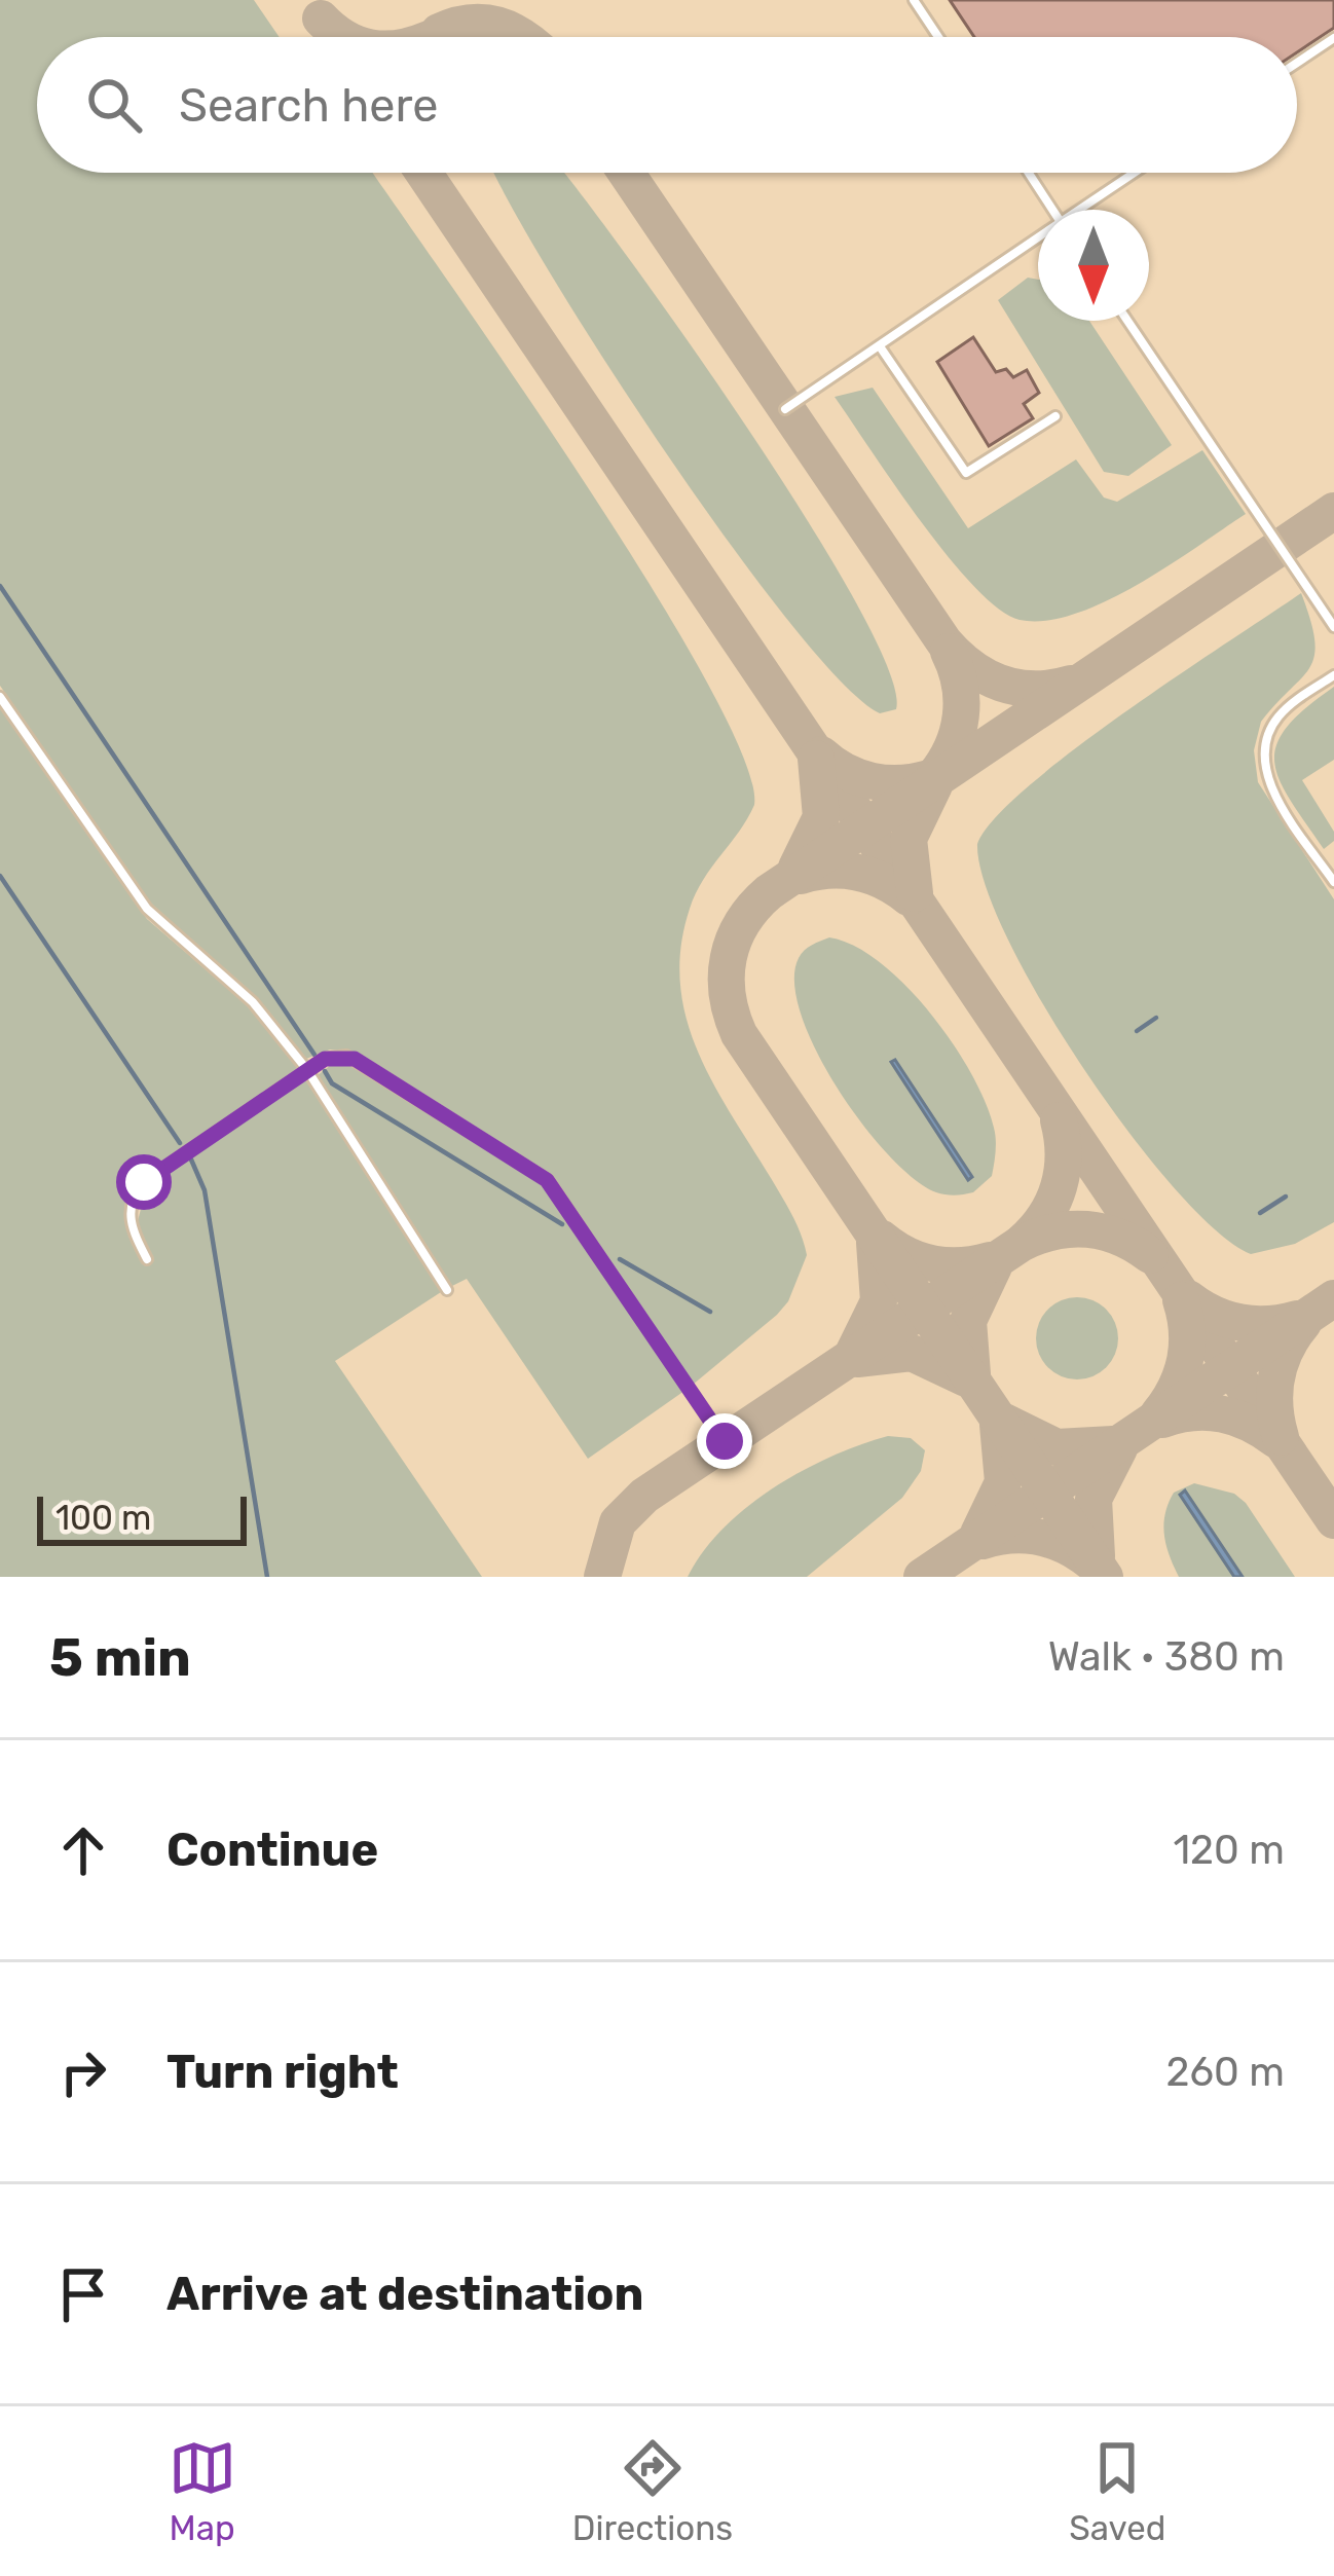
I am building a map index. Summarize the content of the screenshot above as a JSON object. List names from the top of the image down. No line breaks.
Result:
{"scale_bar":"100 m","north":"bottom","page":{"search":"Search here","scale":"100 m","heading":["5 min","Walk · 380 m"],"list":[["Continue","120 m"],["Turn right","260 m"],"Arrive at destination"],"nav":["Map","Directions","Saved"]}}
